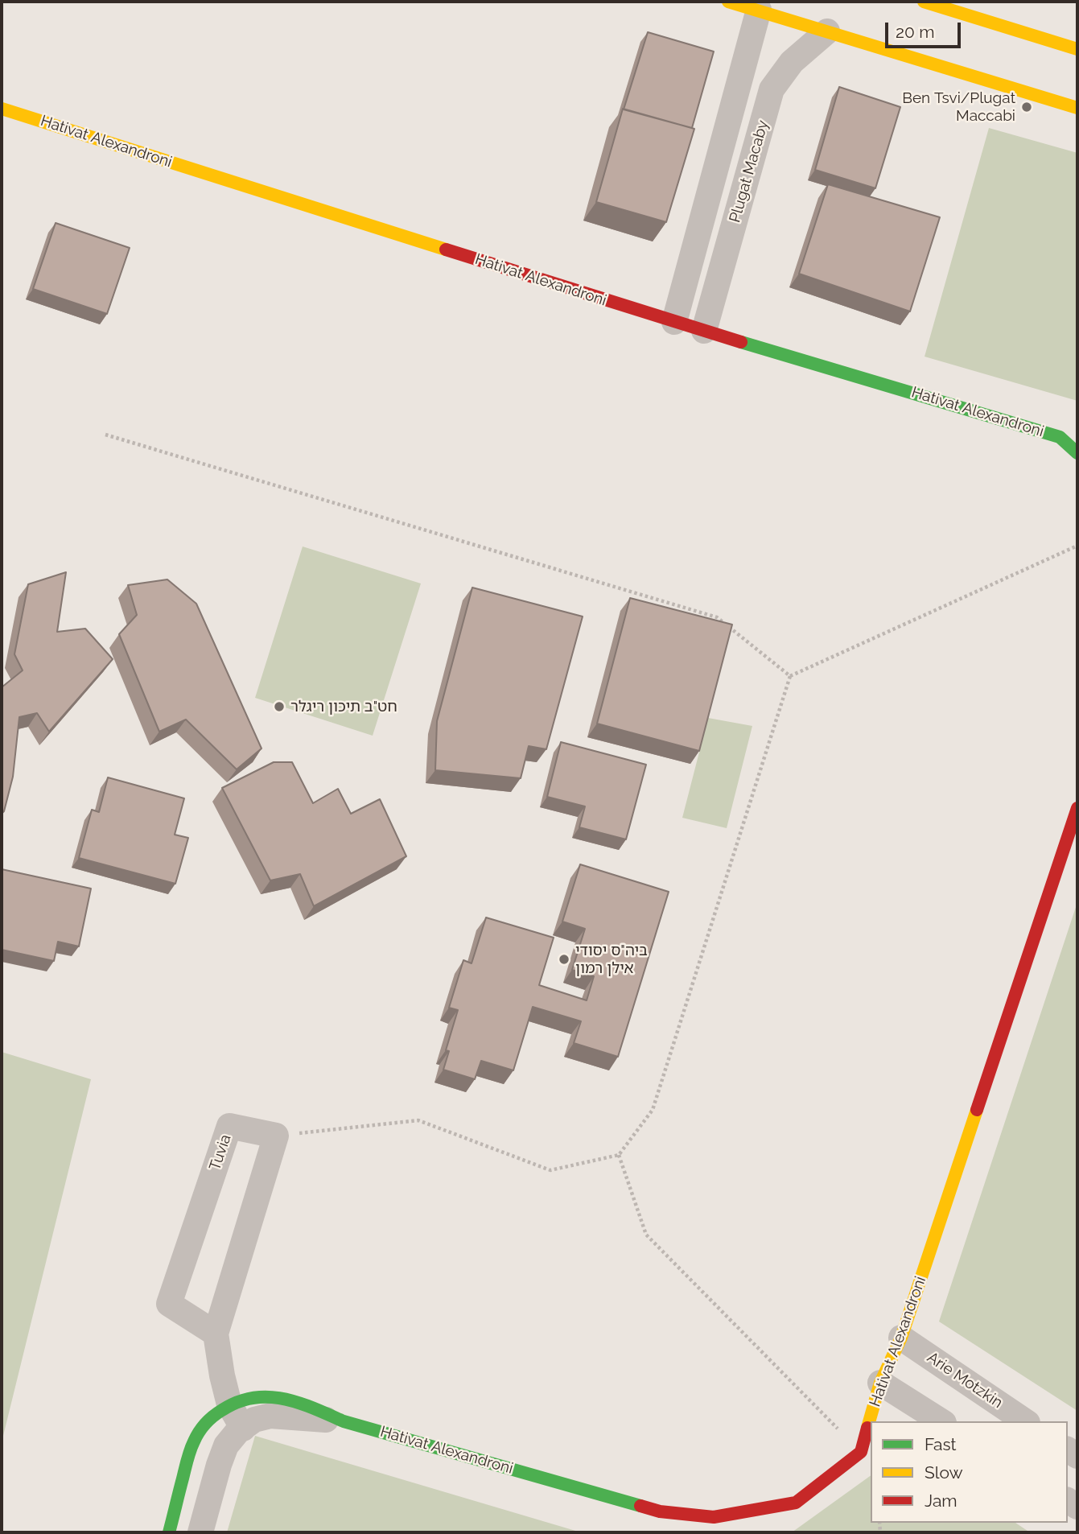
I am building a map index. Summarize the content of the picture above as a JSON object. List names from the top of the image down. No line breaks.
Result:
{"streets":{"street":["Hativat Alexandroni","Plugat Macaby","Tuvia","Arie Motzkin"]},"crossings":[["Hativat Alexandroni","Plugat Macaby"],["Hativat Alexandroni","Arie Motzkin"]],"places":["Ben Tsvi/Plugat Maccabi","חט\"ב תיכון ריגלר","ביה\"ס יסודי אילן רמון"],"legend":["Fast","Slow","Jam"],"scale_bar":"20 m"}
